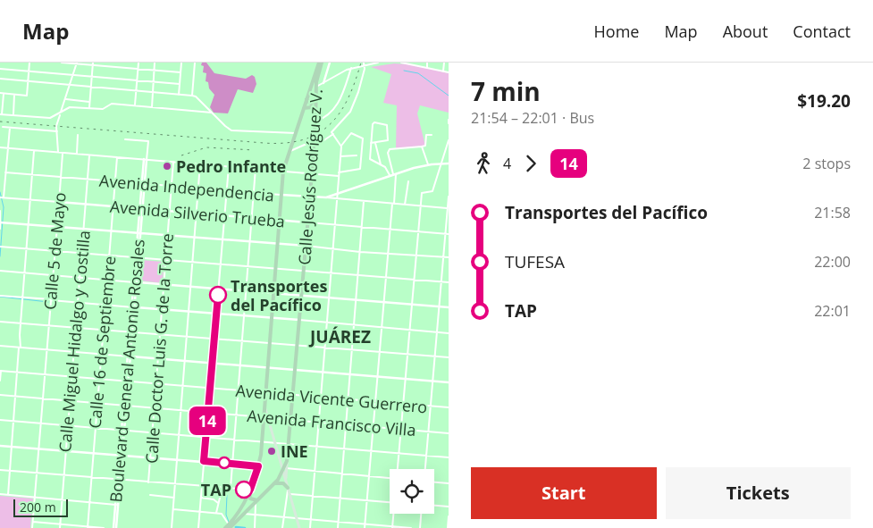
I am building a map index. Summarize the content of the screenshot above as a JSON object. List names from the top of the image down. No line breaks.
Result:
{"streets":{"main road":["Calle Jesús Rodríguez V."],"street":["Avenida Independencia","Avenida Silverio Trueba","Calle 5 de Mayo","Calle Miguel Hidalgo y Costilla","Calle 16 de Septiembre","Calle Doctor Luis G. de la Torre","Boulevard General Antonio Rosales","Avenida Vicente Guerrero","Avenida Francisco Villa"]},"crossings":[["Calle Jesús Rodríguez V.","Avenida Independencia"],["Calle Jesús Rodríguez V.","Avenida Silverio Trueba"],["Calle Jesús Rodríguez V.","Avenida Vicente Guerrero"],["Calle Jesús Rodríguez V.","Avenida Francisco Villa"],["Avenida Independencia","Calle 5 de Mayo"],["Avenida Independencia","Calle Miguel Hidalgo y Costilla"],["Avenida Independencia","Calle 16 de Septiembre"],["Avenida Independencia","Calle Doctor Luis G. de la Torre"],["Avenida Independencia","Boulevard General Antonio Rosales"],["Avenida Silverio Trueba","Calle 5 de Mayo"],["Avenida Silverio Trueba","Calle Miguel Hidalgo y Costilla"],["Avenida Silverio Trueba","Calle 16 de Septiembre"],["Avenida Silverio Trueba","Calle Doctor Luis G. de la Torre"],["Avenida Silverio Trueba","Boulevard General Antonio Rosales"],["Calle 5 de Mayo","Avenida Vicente Guerrero"],["Calle 5 de Mayo","Avenida Francisco Villa"],["Calle Miguel Hidalgo y Costilla","Avenida Vicente Guerrero"],["Calle Miguel Hidalgo y Costilla","Avenida Francisco Villa"],["Calle 16 de Septiembre","Avenida Vicente Guerrero"],["Calle 16 de Septiembre","Avenida Francisco Villa"],["Calle Doctor Luis G. de la Torre","Avenida Vicente Guerrero"],["Calle Doctor Luis G. de la Torre","Avenida Francisco Villa"],["Boulevard General Antonio Rosales","Avenida Vicente Guerrero"],["Boulevard General Antonio Rosales","Avenida Francisco Villa"]],"districts":["JUÁREZ"],"places":["Pedro Infante","Transportes del Pacífico","INE","TAP"],"lines":["bus line 14"],"scale_bar":"200 m","page":{"header":"Map","nav":["Home","Map","About","Contact"],"on_map":"14","heading":["7 min","21:54 – 22:01 · Bus","$19.20"],"legs":["4","14","2 stops"],"list":[{"name":"Transportes del Pacífico","value":"21:58"},{"name":"TUFESA","value":"22:00"},{"name":"TAP","value":"22:01"}],"buttons":["Start","Tickets"],"scale":"200 m"}}
